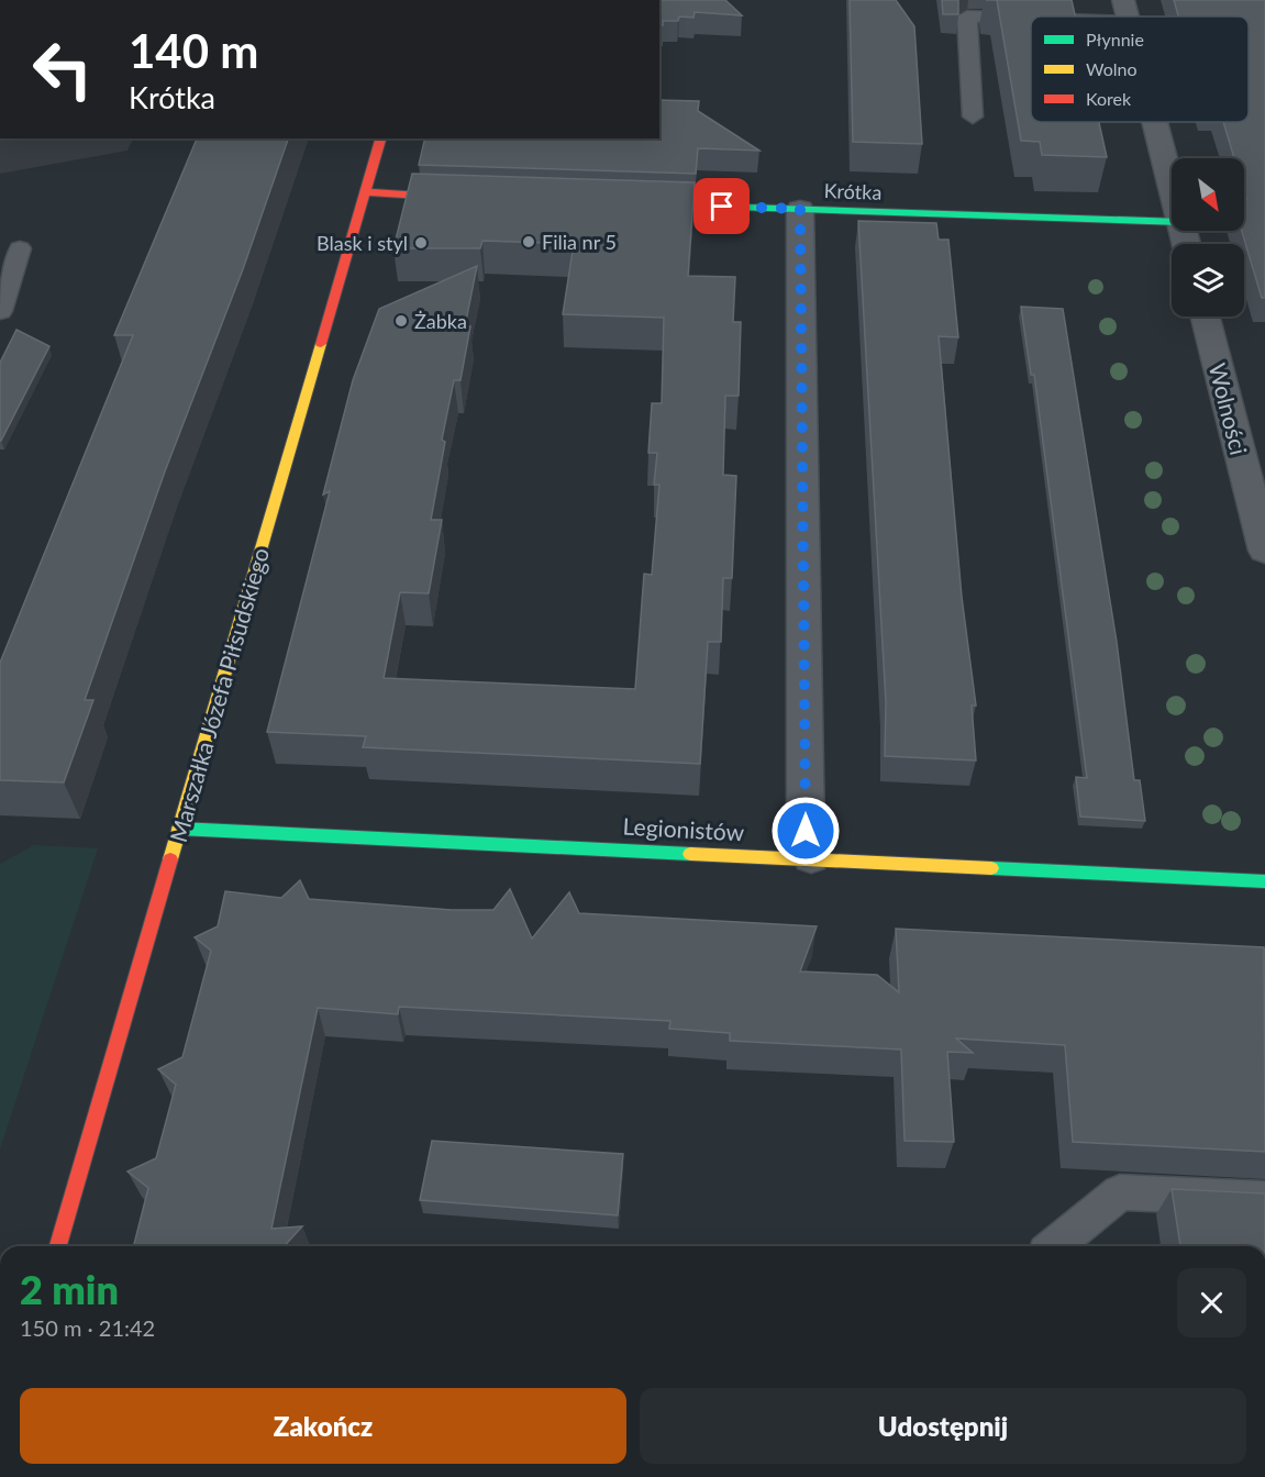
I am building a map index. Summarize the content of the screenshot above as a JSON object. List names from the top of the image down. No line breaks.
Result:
{"streets":{"street":["Krótka","Wolności","Marszałka Józefa Piłsudskiego","Legionistów"]},"crossings":[["Marszałka Józefa Piłsudskiego","Legionistów"]],"places":["Filia nr 5","Blask i styl","Żabka"],"legend":["Płynnie","Wolno","Korek"],"north":"bottom right","page":{"turn":["140 m","Krótka"],"heading":["2 min","150 m · 21:42"],"buttons":["Zakończ","Udostępnij"]}}
